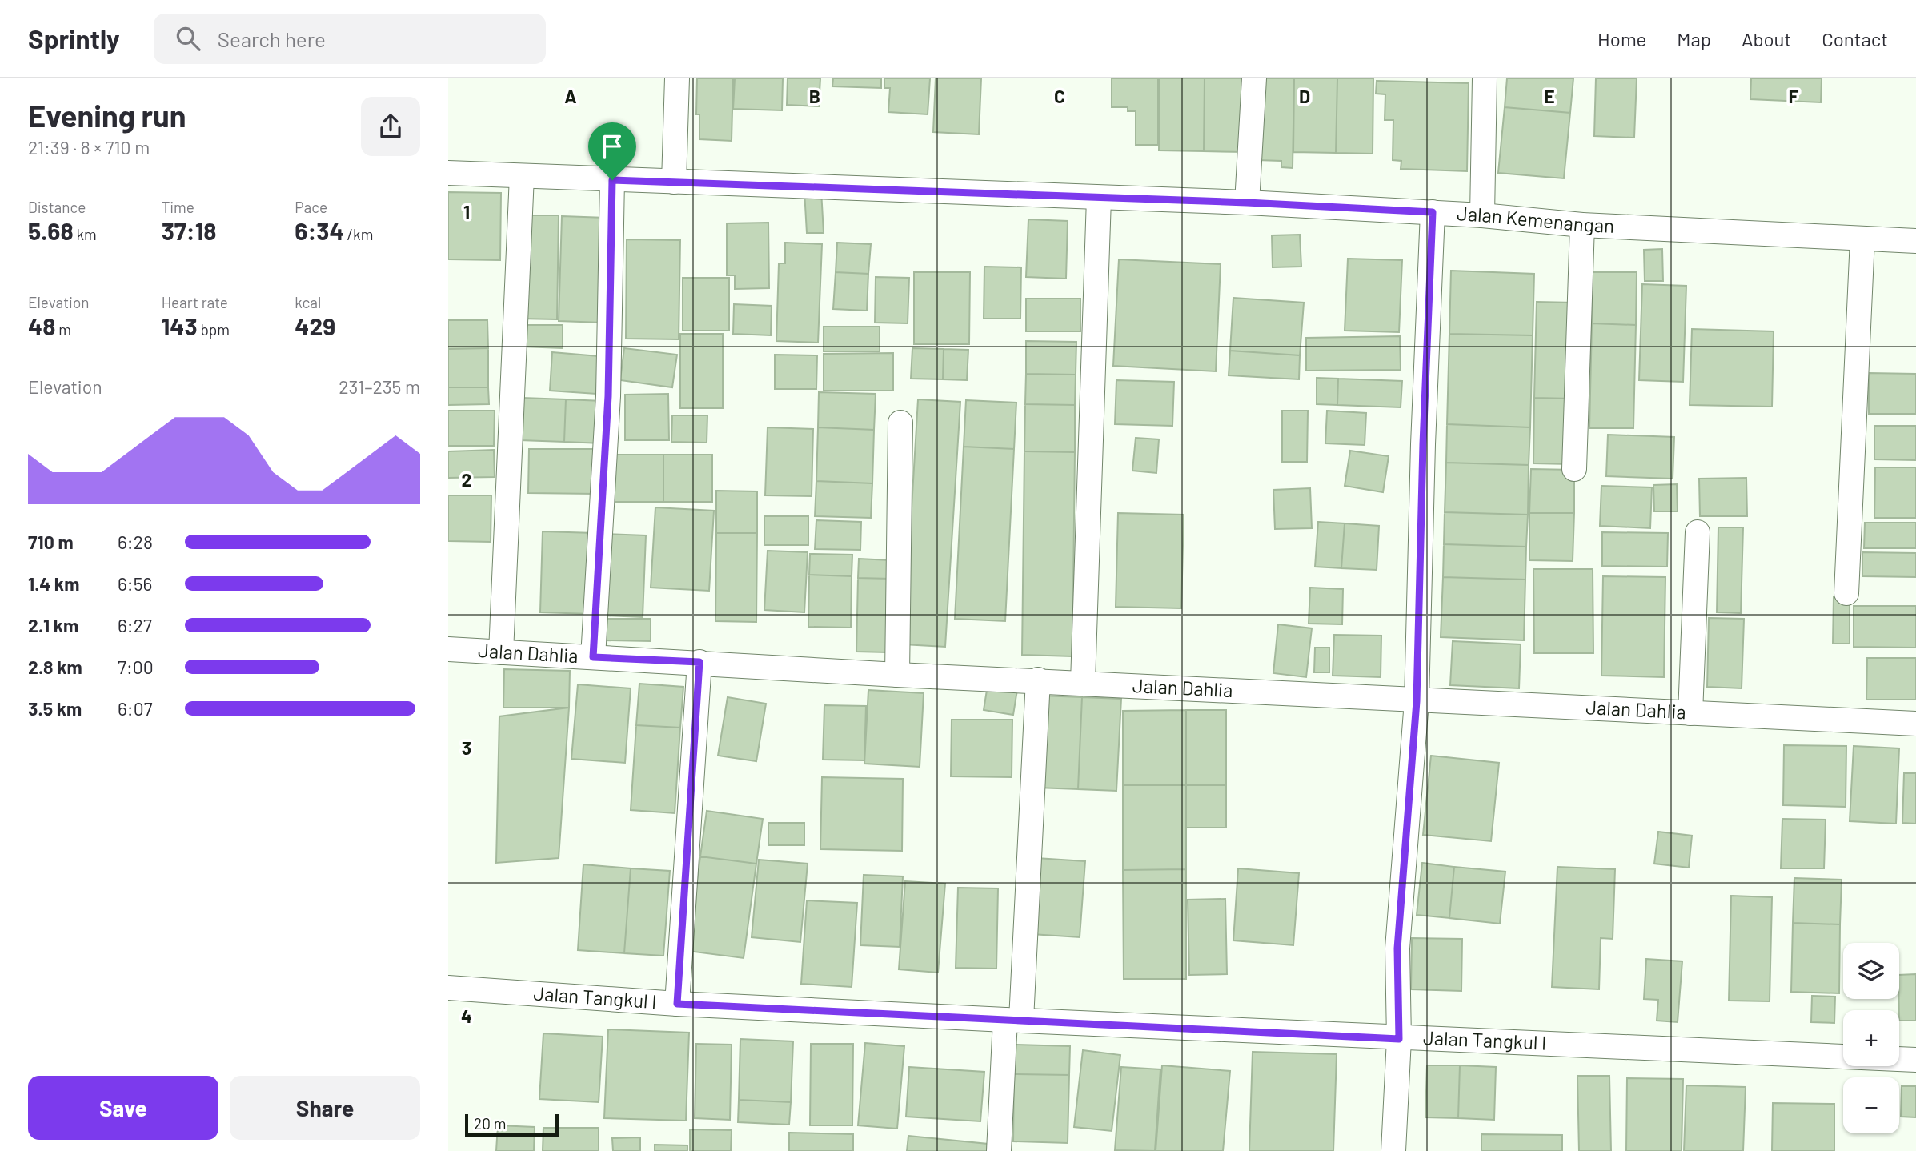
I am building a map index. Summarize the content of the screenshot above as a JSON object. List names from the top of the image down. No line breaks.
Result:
{"streets":{"street":["Jalan Kemenangan","Jalan Dahlia","Jalan Tangkul I"]},"scale_bar":"20 m","page":{"header":"Sprintly","search":"Search here","nav":["Home","Map","About","Contact"],"heading":["Evening run","21:39 · 8 × 710 m"],"stats":[["Distance","5.68 km"],["Time","37:18"],["Pace","6:34 /km"],["Elevation","48 m"],["Heart rate","143 bpm"],["kcal","429"]],"chart":["Elevation","231–235 m"],"list":[{"name":"710 m","note":"6:28"},{"name":"1.4 km","note":"6:56"},{"name":"2.1 km","note":"6:27"},{"name":"2.8 km","note":"7:00"},{"name":"3.5 km","note":"6:07"}],"map_buttons":["+","−"],"buttons":["Save","Share"],"scale":"20 m"},"grid":{"columns":["A","B","C","D","E","F"],"rows":["1","2","3","4"]}}
